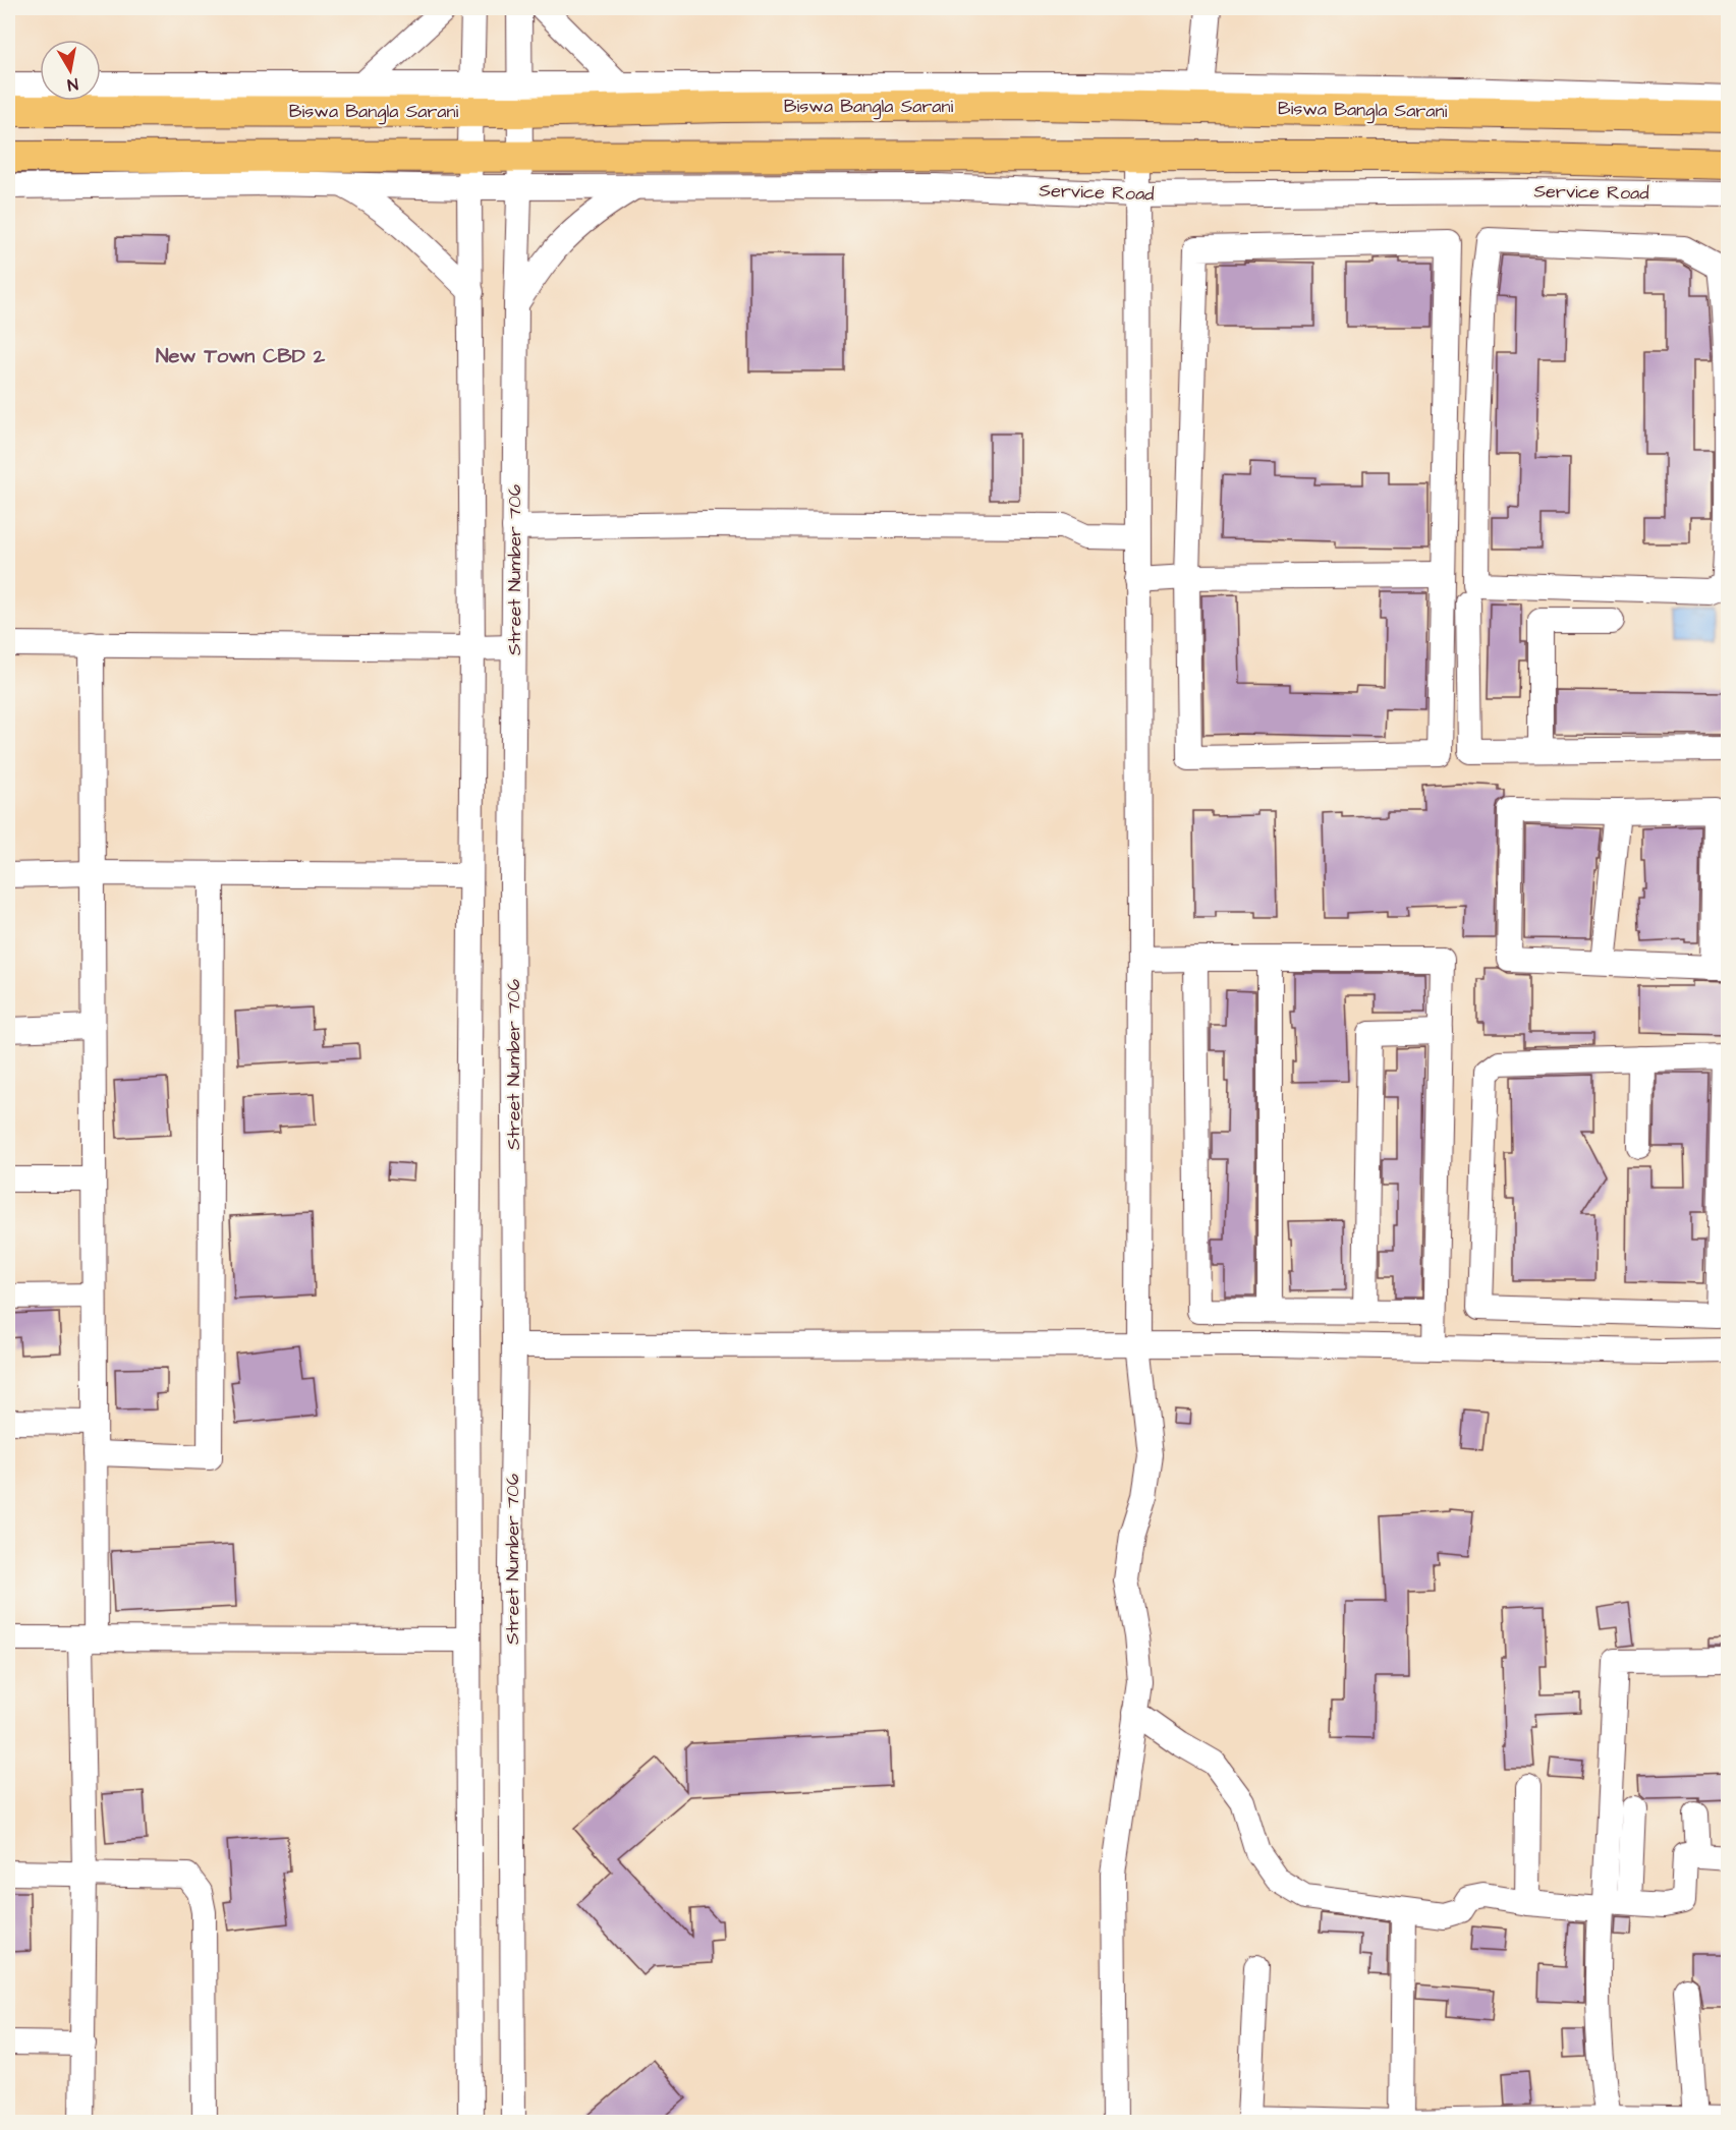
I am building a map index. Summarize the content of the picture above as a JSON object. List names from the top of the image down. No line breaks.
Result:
{"streets":{"main road":["Biswa Bangla Sarani"],"street":["Service Road","Street Number 706"]},"crossings":[["Biswa Bangla Sarani","Street Number 706"],["Service Road","Street Number 706"]],"districts":["New Town CBD 2"],"north":"bottom"}
